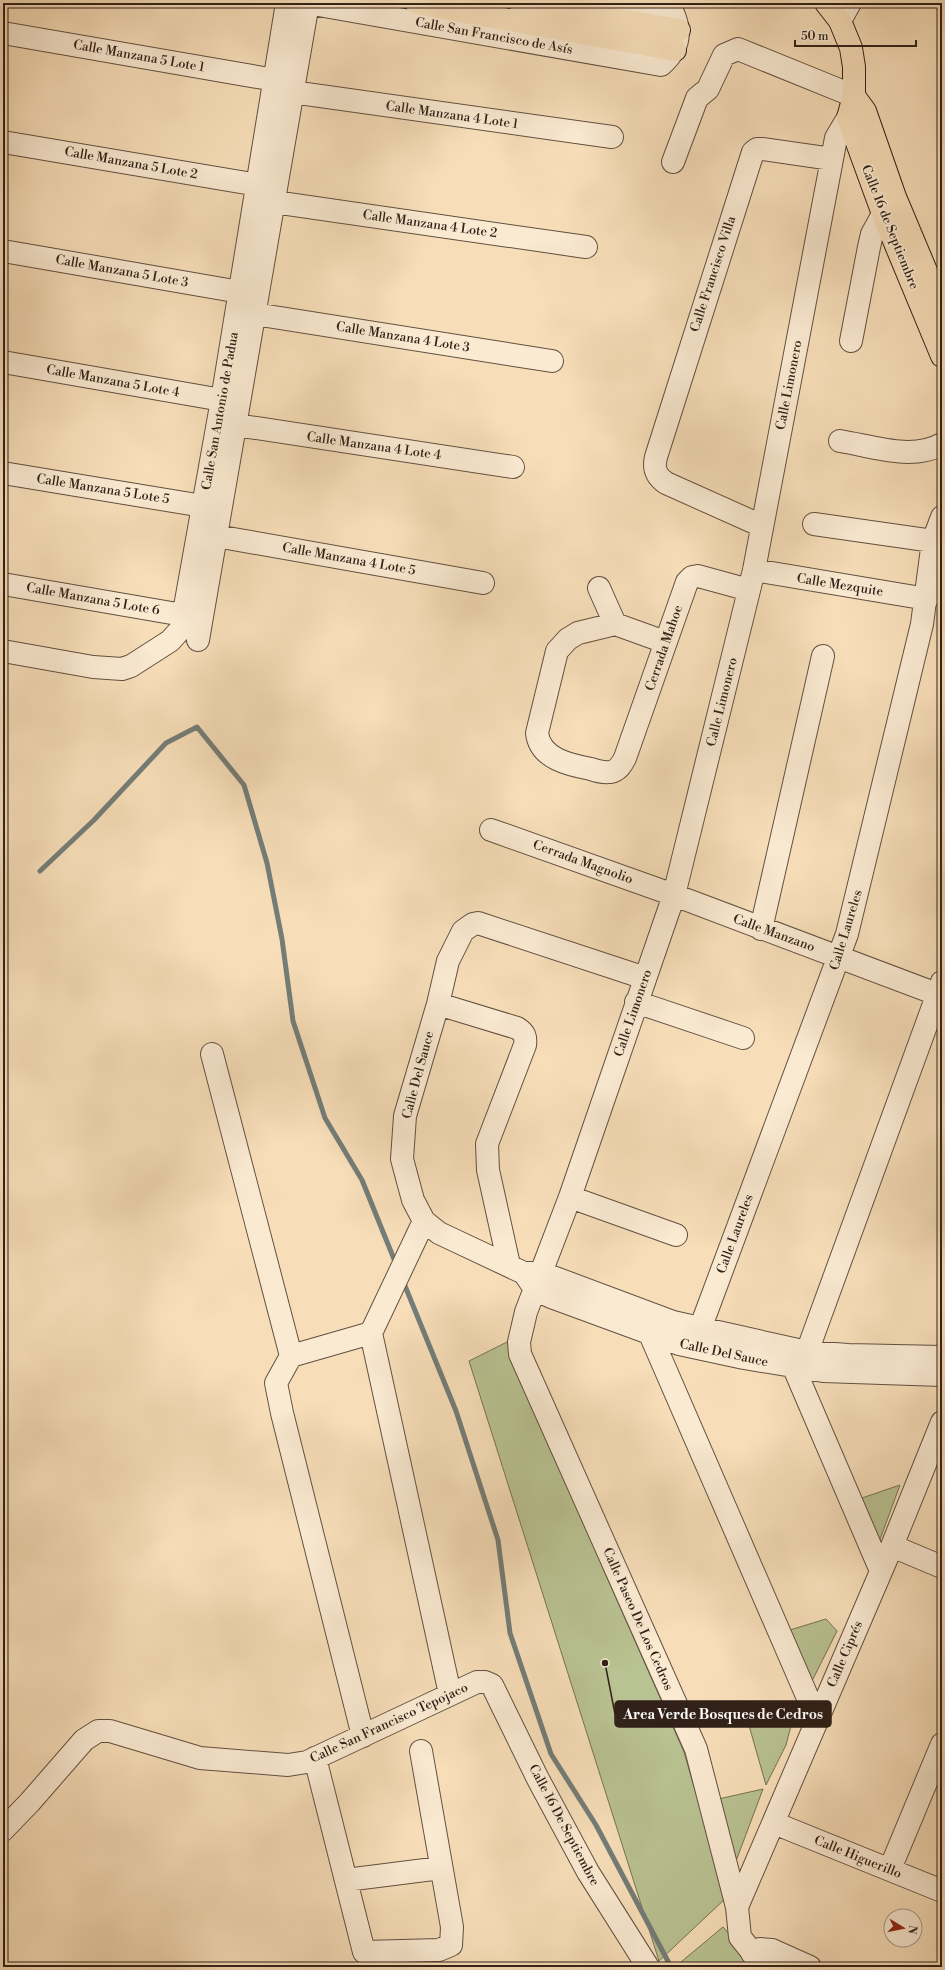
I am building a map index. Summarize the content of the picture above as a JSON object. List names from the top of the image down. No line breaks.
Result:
{"streets":{"main road":["Calle San Francisco de Asís","Calle 16 de Septiembre"],"street":["Calle Manzana 5 Lote 1","Calle Manzana 4 Lote 1","Calle Manzana 5 Lote 2","Calle Manzana 4 Lote 2","Calle Manzana 5 Lote 3","Calle Francisco Villa","Calle Manzana 4 Lote 3","Calle Manzana 5 Lote 4","Calle Limonero","Calle San Antonio de Padua","Calle Manzana 4 Lote 4","Calle Manzana 5 Lote 5","Calle Manzana 4 Lote 5","Calle Mezquite","Calle Manzana 5 Lote 6","Cerrada Mahoe","Cerrada Magnolio","Calle Laureles","Calle Manzano","Calle Del Sauce","Calle Paseo De Los Cedros","Calle Ciprés","Calle San Francisco Tepojaco","Calle 16 De Septiembre","Calle Higuerillo"]},"crossings":[["Calle San Francisco de Asís","Calle San Antonio de Padua"],["Calle Manzana 5 Lote 1","Calle Manzana 4 Lote 1"],["Calle Manzana 5 Lote 1","Calle San Antonio de Padua"],["Calle Manzana 4 Lote 1","Calle San Antonio de Padua"],["Calle Manzana 5 Lote 2","Calle San Antonio de Padua"],["Calle Manzana 4 Lote 2","Calle San Antonio de Padua"],["Calle 16 de Septiembre","Calle Limonero"],["Calle Manzana 5 Lote 3","Calle San Antonio de Padua"],["Calle Francisco Villa","Calle Limonero"],["Calle Manzana 4 Lote 3","Calle San Antonio de Padua"],["Calle Manzana 5 Lote 4","Calle San Antonio de Padua"],["Calle Limonero","Calle Mezquite"],["Calle Limonero","Cerrada Mahoe"],["Calle Limonero","Cerrada Magnolio"],["Calle Limonero","Calle Manzano"],["Calle Limonero","Calle Del Sauce"],["Calle Limonero","Calle Paseo De Los Cedros"],["Calle San Antonio de Padua","Calle Manzana 4 Lote 4"],["Calle San Antonio de Padua","Calle Manzana 5 Lote 5"],["Calle San Antonio de Padua","Calle Manzana 4 Lote 5"],["Calle San Antonio de Padua","Calle Manzana 5 Lote 6"],["Calle Mezquite","Cerrada Mahoe"],["Calle Mezquite","Calle Laureles"],["Cerrada Magnolio","Calle Manzano"],["Calle Laureles","Calle Manzano"],["Calle Laureles","Calle Del Sauce"],["Calle Del Sauce","Calle Paseo De Los Cedros"],["Calle Paseo De Los Cedros","Calle Ciprés"],["Calle Ciprés","Calle Higuerillo"],["Calle San Francisco Tepojaco","Calle 16 De Septiembre"]],"places":["Area Verde Bosques de Cedros"],"scale_bar":"50 m","north":"right"}
